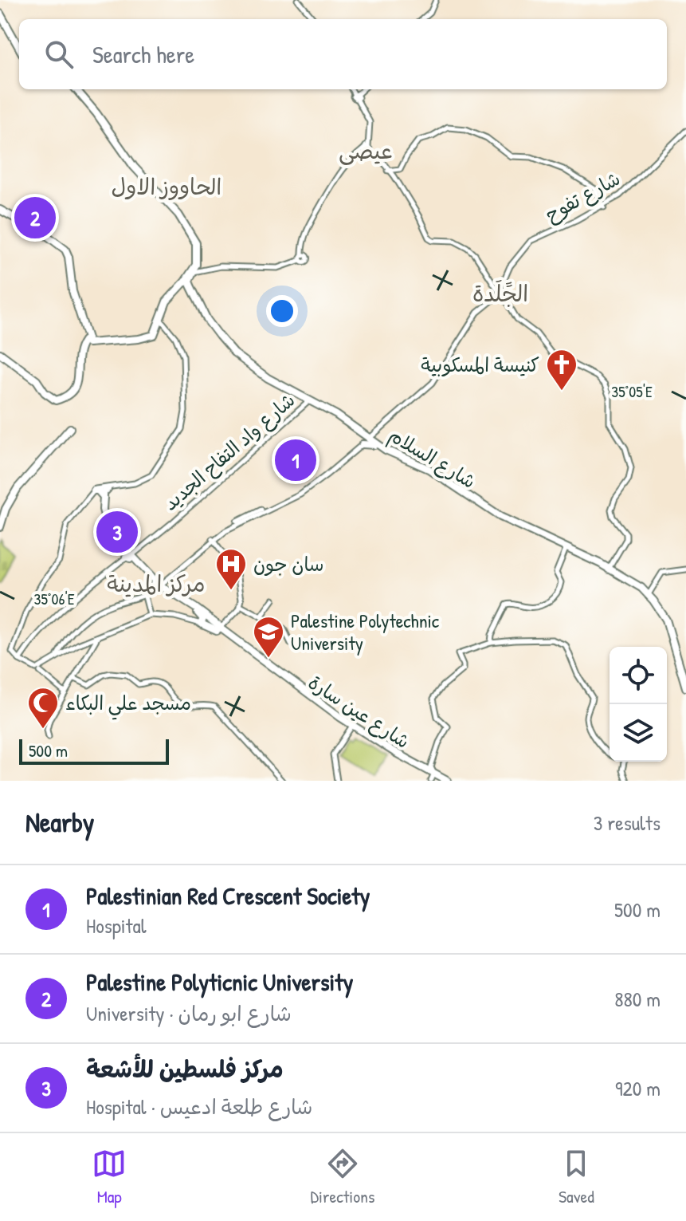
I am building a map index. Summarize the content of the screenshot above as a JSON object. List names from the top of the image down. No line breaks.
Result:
{"streets":{"main road":["شارع السلام","شارع عين سارة"],"street":["شارع واد التفاح الجديد"]},"crossings":[["شارع واد التفاح الجديد","شارع السلام"]],"districts":["عيصى","الحاووز الاول","الجًلَدة","مركز المدينة"],"places":{"church":["كنيسة المسكوبية"],"hospital":["سان جون"],"school or university":["Palestine Polytechnic University"],"mosque":["مسجد علي البكاء"]},"scale_bar":"500 m","page":{"search":"Search here","pins":["2","1","3"],"scale":"500 m","heading":["Nearby","3 results"],"list":[{"mark":"1","name":"Palestinian Red Crescent Society","note":"Hospital","value":"500 m"},{"mark":"2","name":"Palestine Polyticnic University","note":"University · شارع ابو رمان","value":"880 m"},{"mark":"3","name":"مركز فلسطين للأشعة","note":"Hospital · شارع طلعة ادعيس","value":"920 m"}],"nav":["Map","Directions","Saved"]},"coordinates":["35°05'E","35°06'E"]}
